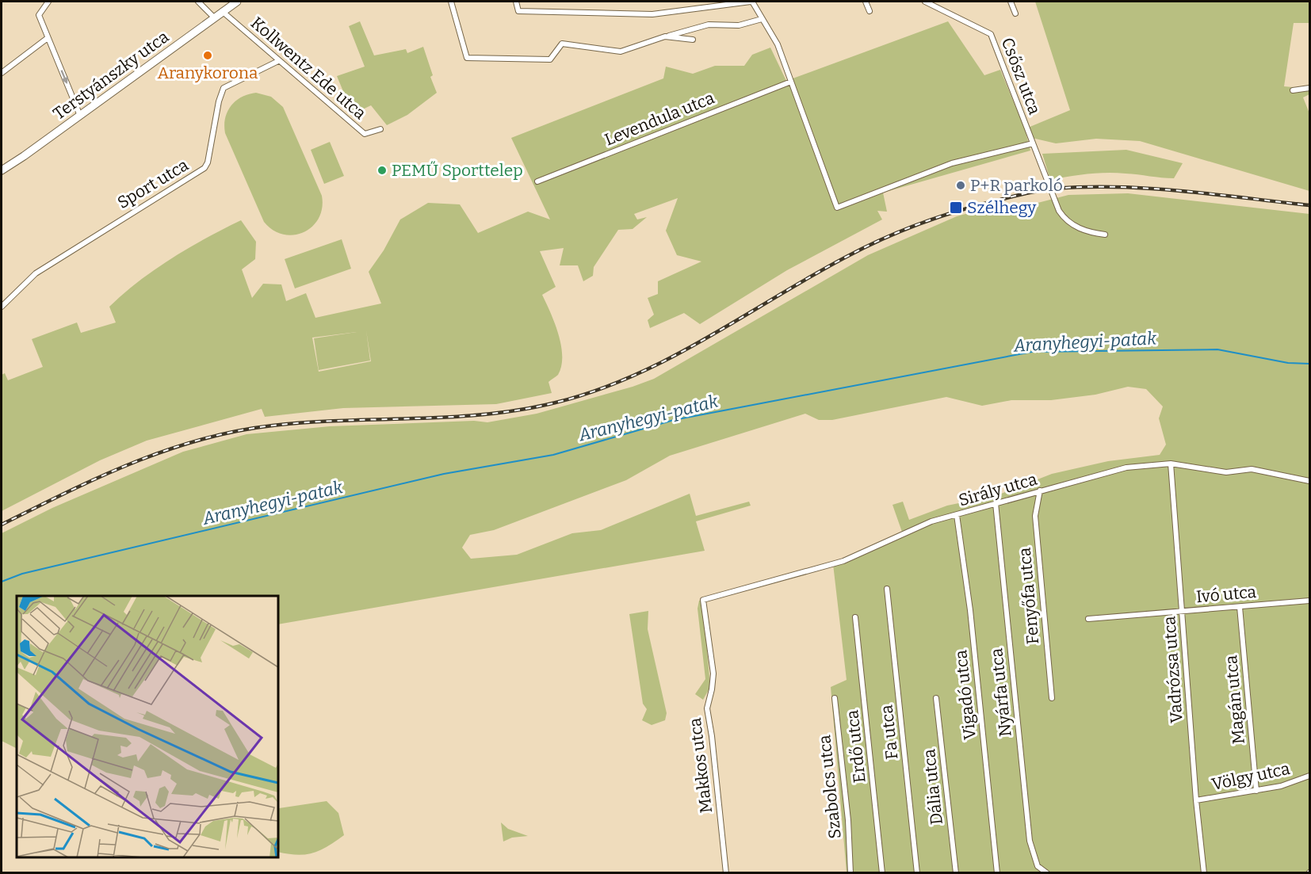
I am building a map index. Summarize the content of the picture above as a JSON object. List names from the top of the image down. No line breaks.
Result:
{"streets":{"main road":["Terstyánszky utca"],"street":["Kollwentz Ede utca","Csősz utca","Levendula utca","Sport utca","Sirály utca","Ivó utca","Fenyőfa utca","Vadrózsa utca","Nyárfa utca","Vigadó utca","Magán utca","Fa utca","Erdő utca","Makkos utca","Völgy utca","Szabolcs utca","Dália utca"]},"crossings":[["Kollwentz Ede utca","Terstyánszky utca"],["Kollwentz Ede utca","Sport utca"],["Sirály utca","Fenyőfa utca"],["Sirály utca","Vadrózsa utca"],["Sirály utca","Nyárfa utca"],["Sirály utca","Vigadó utca"],["Sirály utca","Makkos utca"],["Ivó utca","Vadrózsa utca"],["Ivó utca","Magán utca"],["Vadrózsa utca","Völgy utca"],["Magán utca","Völgy utca"]],"water":["Aranyhegyi-patak"],"places":{"other":["Aranykorona","PEMŰ Sporttelep","P+R parkoló"],"transit":["Szélhegy"]}}
